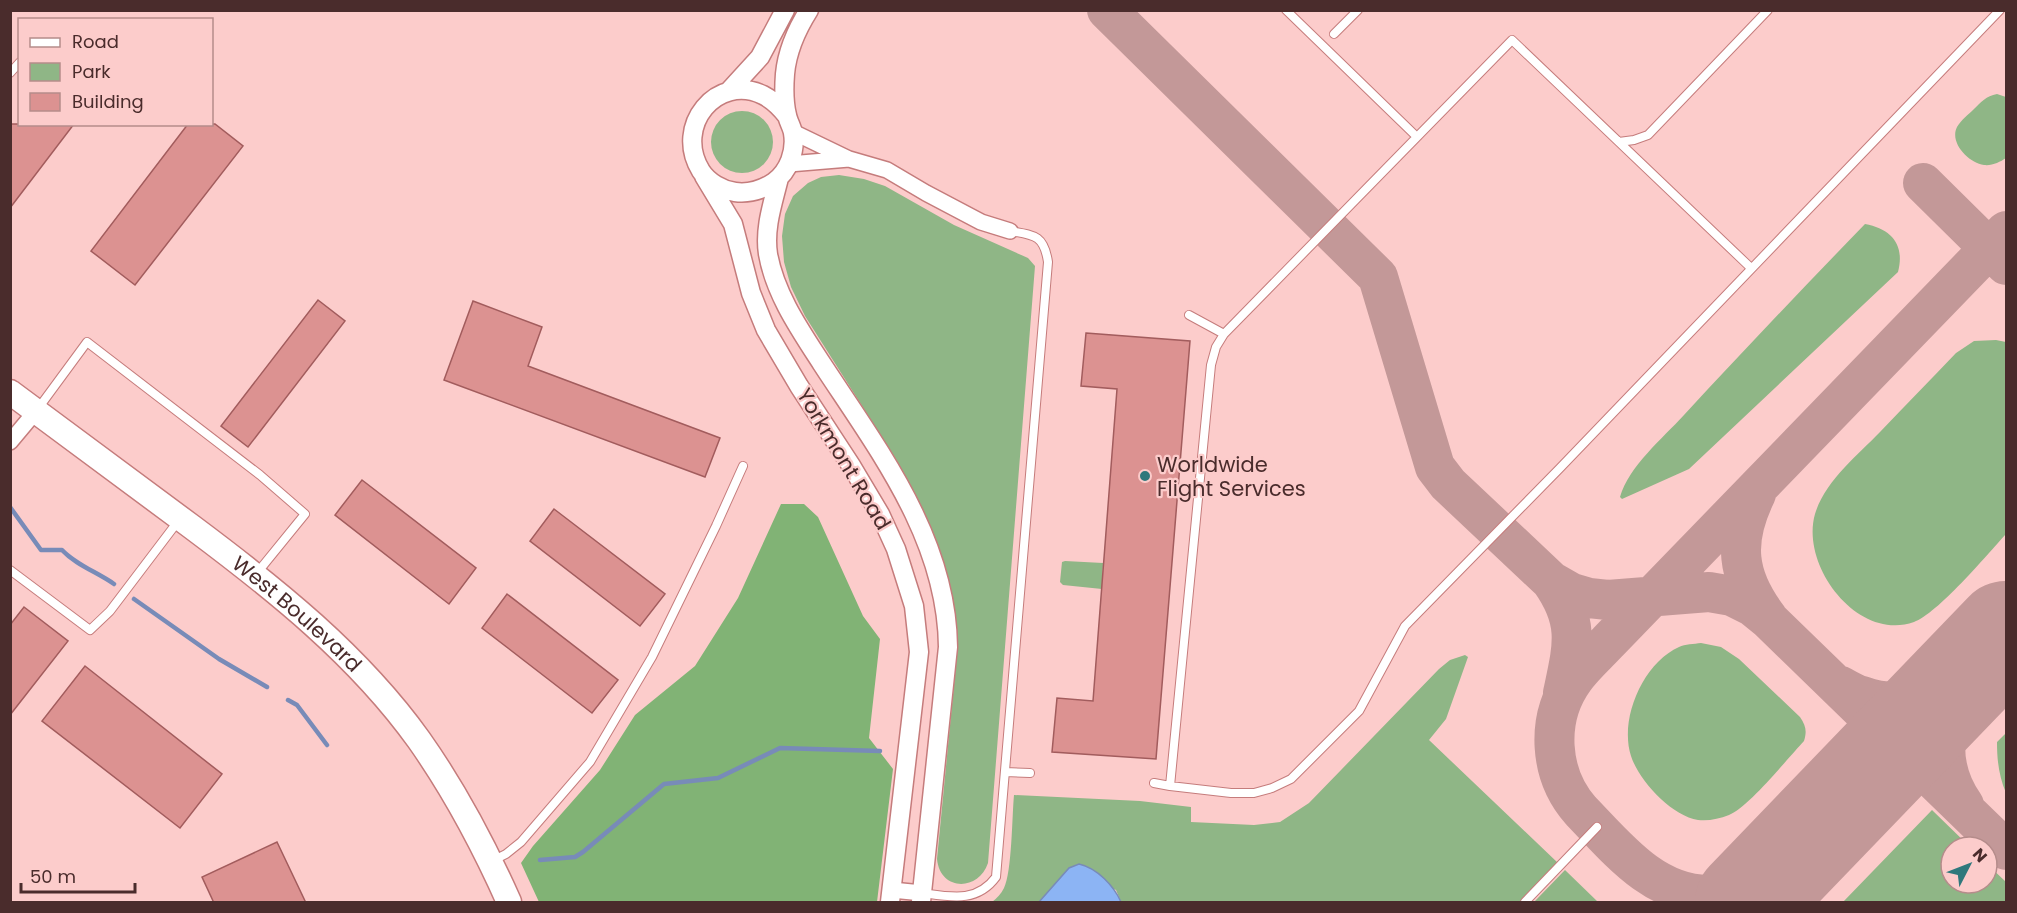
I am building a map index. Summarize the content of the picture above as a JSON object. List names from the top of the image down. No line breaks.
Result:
{"streets":{"main road":["West Boulevard"],"street":["Yorkmont Road"]},"places":["Worldwide Flight Services"],"legend":["Road","Park","Building"],"scale_bar":"50 m","north":"top right"}
